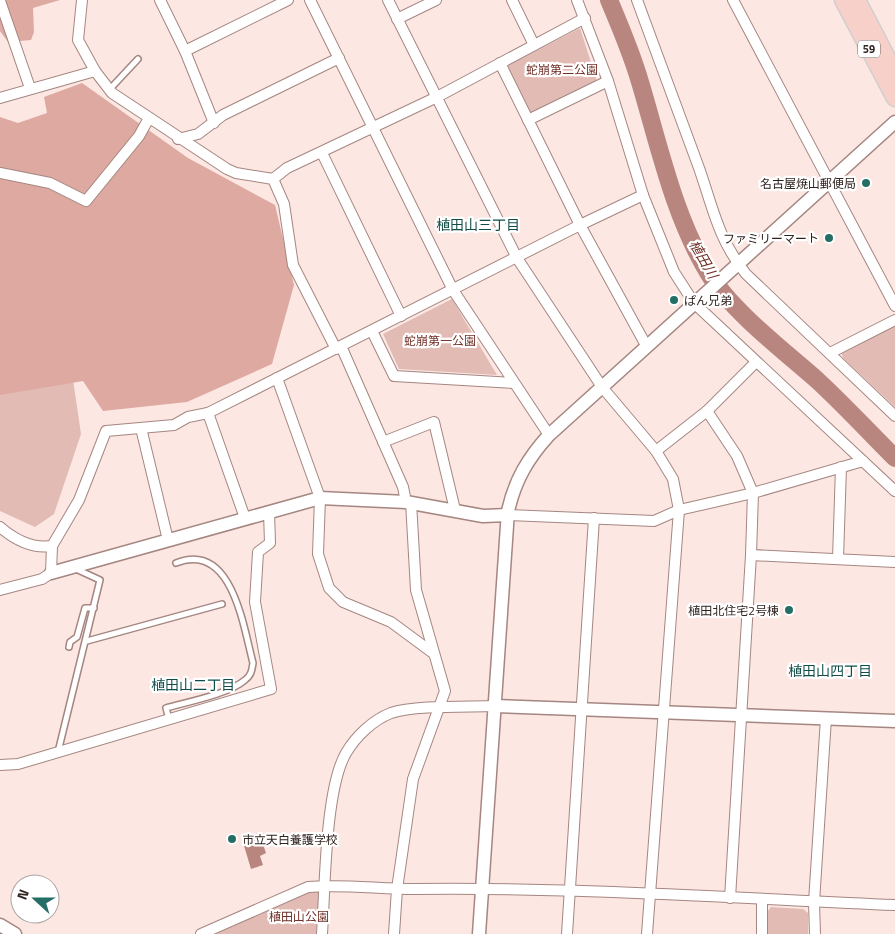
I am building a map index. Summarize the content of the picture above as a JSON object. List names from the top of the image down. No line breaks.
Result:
{"streets":{"main road":["59"]},"districts":["植田山三丁目","植田山四丁目","植田山二丁目"],"water":["植田川"],"parks":["蛇崩第二公園","蛇崩第一公園","植田山公園"],"places":["名古屋焼山郵便局","ファミリーマート","ぱん兄弟","植田北住宅2号棟","市立天白養護学校"],"north":"left"}
